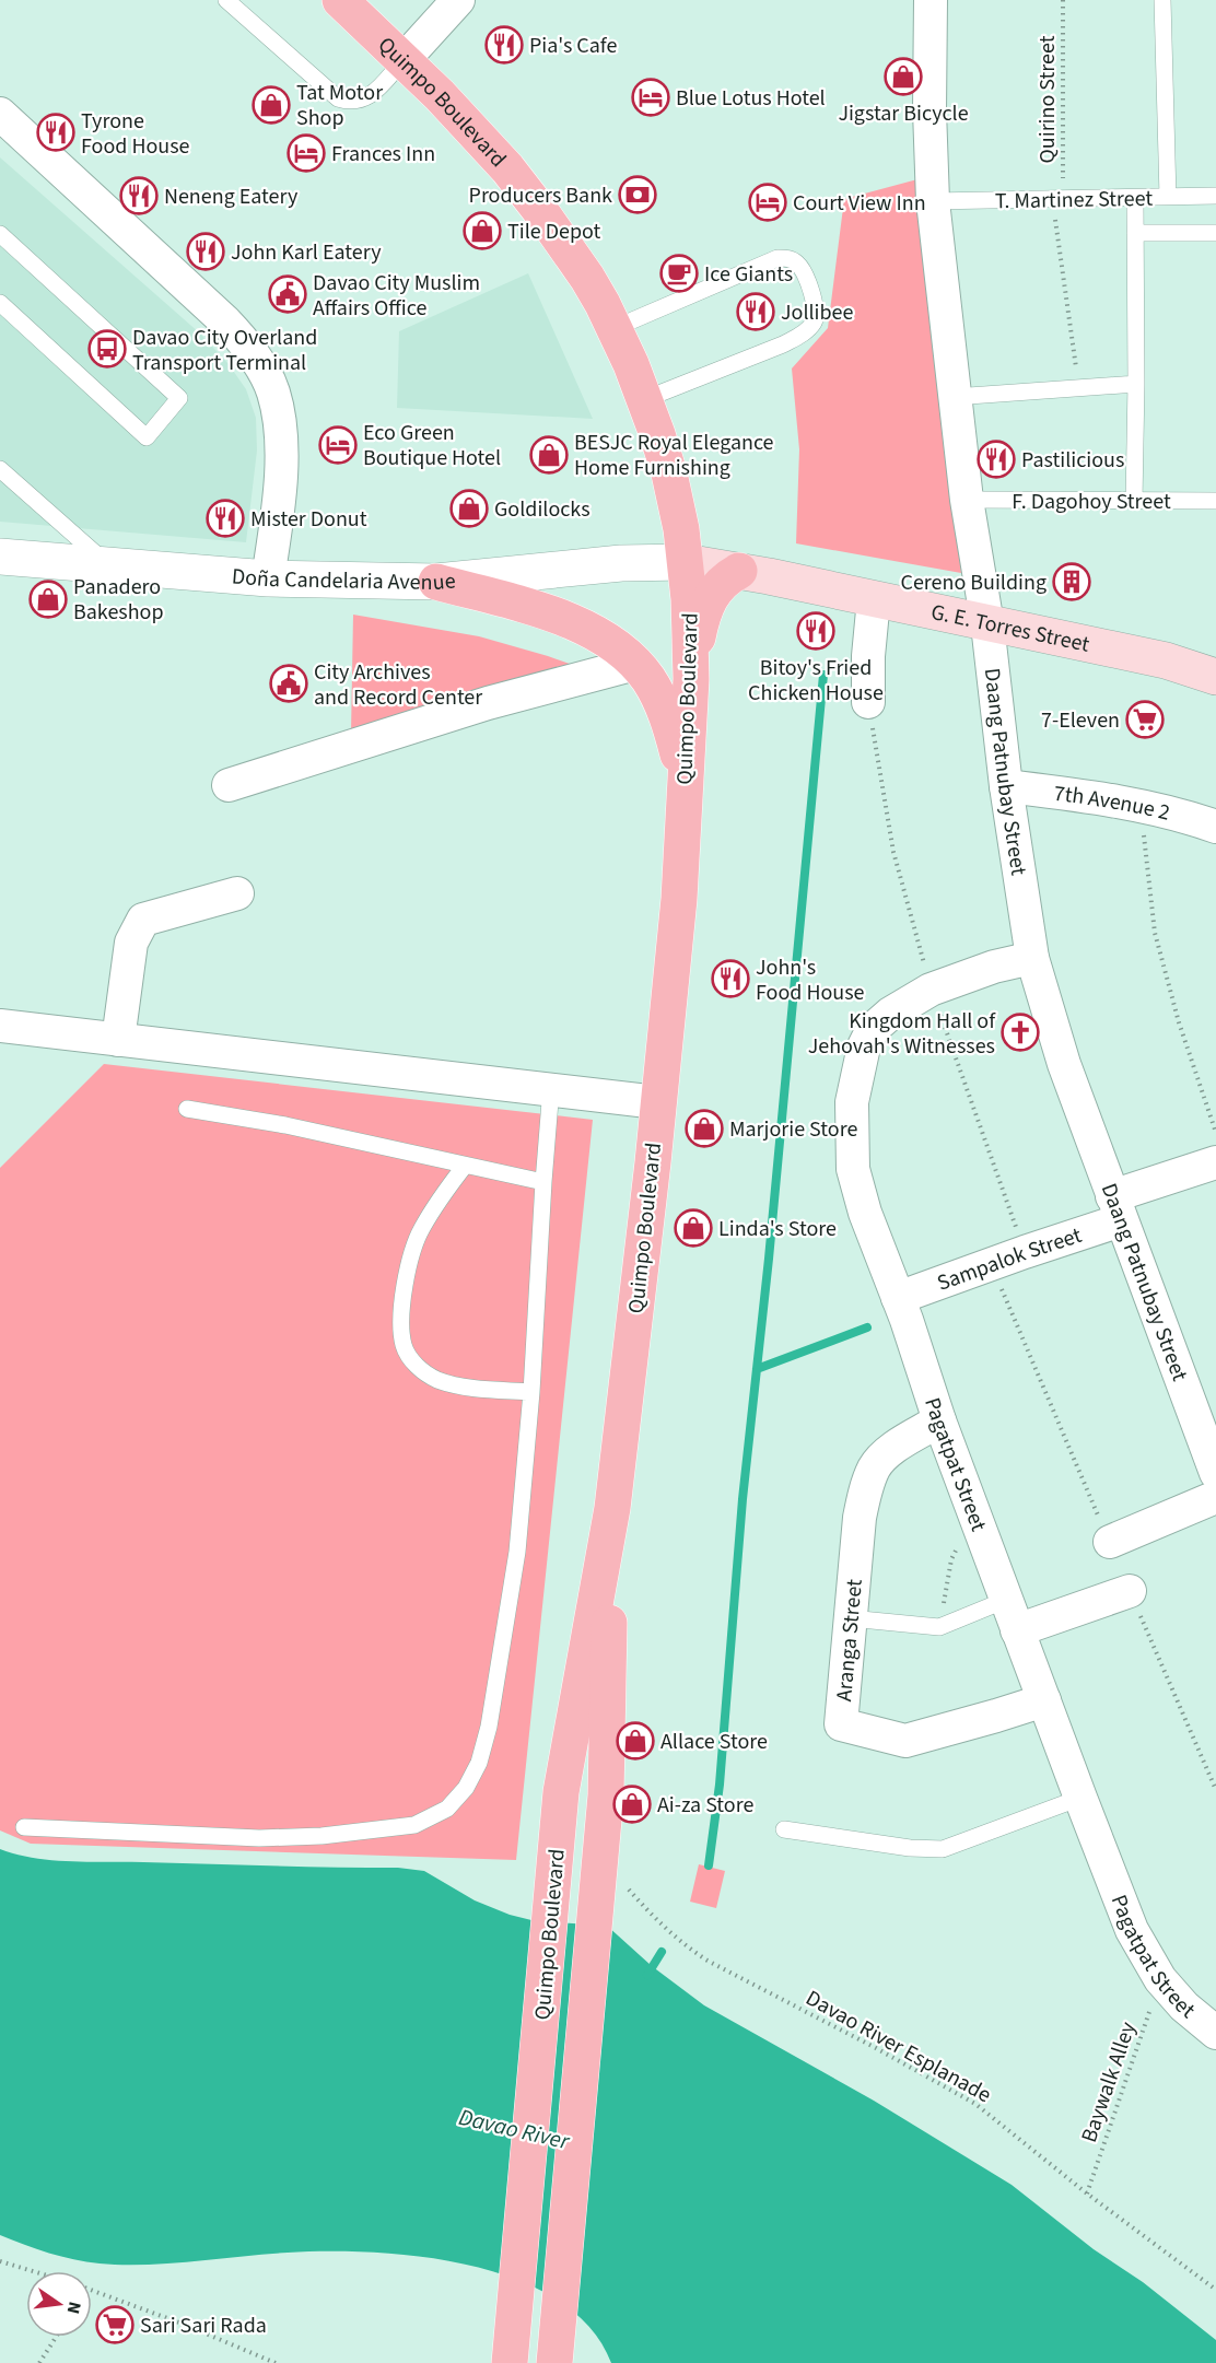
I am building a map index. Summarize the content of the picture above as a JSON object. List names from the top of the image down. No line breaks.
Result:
{"streets":{"main road":["Quimpo Boulevard","G. E. Torres Street"],"street":["Doña Candelaria Avenue","Daang Patnubay Street","7th Avenue 2","Sampalok Street","Pagatpat Street","Aranga Street"],"lane":["T. Martinez Street","F. Dagohoy Street"],"path":["Quirino Street","Davao River Esplanade","Baywalk Alley"]},"crossings":[["Quirino Street","T. Martinez Street"],["Quimpo Boulevard","Doña Candelaria Avenue"],["Quimpo Boulevard","G. E. Torres Street"],["T. Martinez Street","Daang Patnubay Street"],["F. Dagohoy Street","Daang Patnubay Street"],["Doña Candelaria Avenue","G. E. Torres Street"],["G. E. Torres Street","Daang Patnubay Street"],["Daang Patnubay Street","7th Avenue 2"],["Daang Patnubay Street","Sampalok Street"],["Daang Patnubay Street","Pagatpat Street"],["Sampalok Street","Pagatpat Street"],["Pagatpat Street","Aranga Street"],["Pagatpat Street","Baywalk Alley"],["Davao River Esplanade","Baywalk Alley"]],"water":["Davao River"],"places":{"restaurant":["Pia's Cafe","Tyrone Food House","Neneng Eatery","John Karl Eatery","Jollibee","Pastilicious","Mister Donut","Bitoy's Fried Chicken House","John's Food House"],"shop":["Jigstar Bicycle","Tat Motor Shop","Tile Depot","BESJC Royal Elegance Home Furnishing","Goldilocks","Panadero Bakeshop","Marjorie Store","Linda's Store","Allace Store","Ai-za Store"],"hotel":["Blue Lotus Hotel","Frances Inn","Court View Inn","Eco Green Boutique Hotel"],"bank":["Producers Bank"],"cafe":["Ice Giants"],"public building":["Davao City Muslim Affairs Office","City Archives and Record Center"],"bus stop":["Davao City Overland Transport Terminal"],"building":["Cereno Building"],"supermarket":["7-Eleven","Sari Sari Rada"],"church":["Kingdom Hall of Jehovah's Witnesses"]},"north":"right"}
